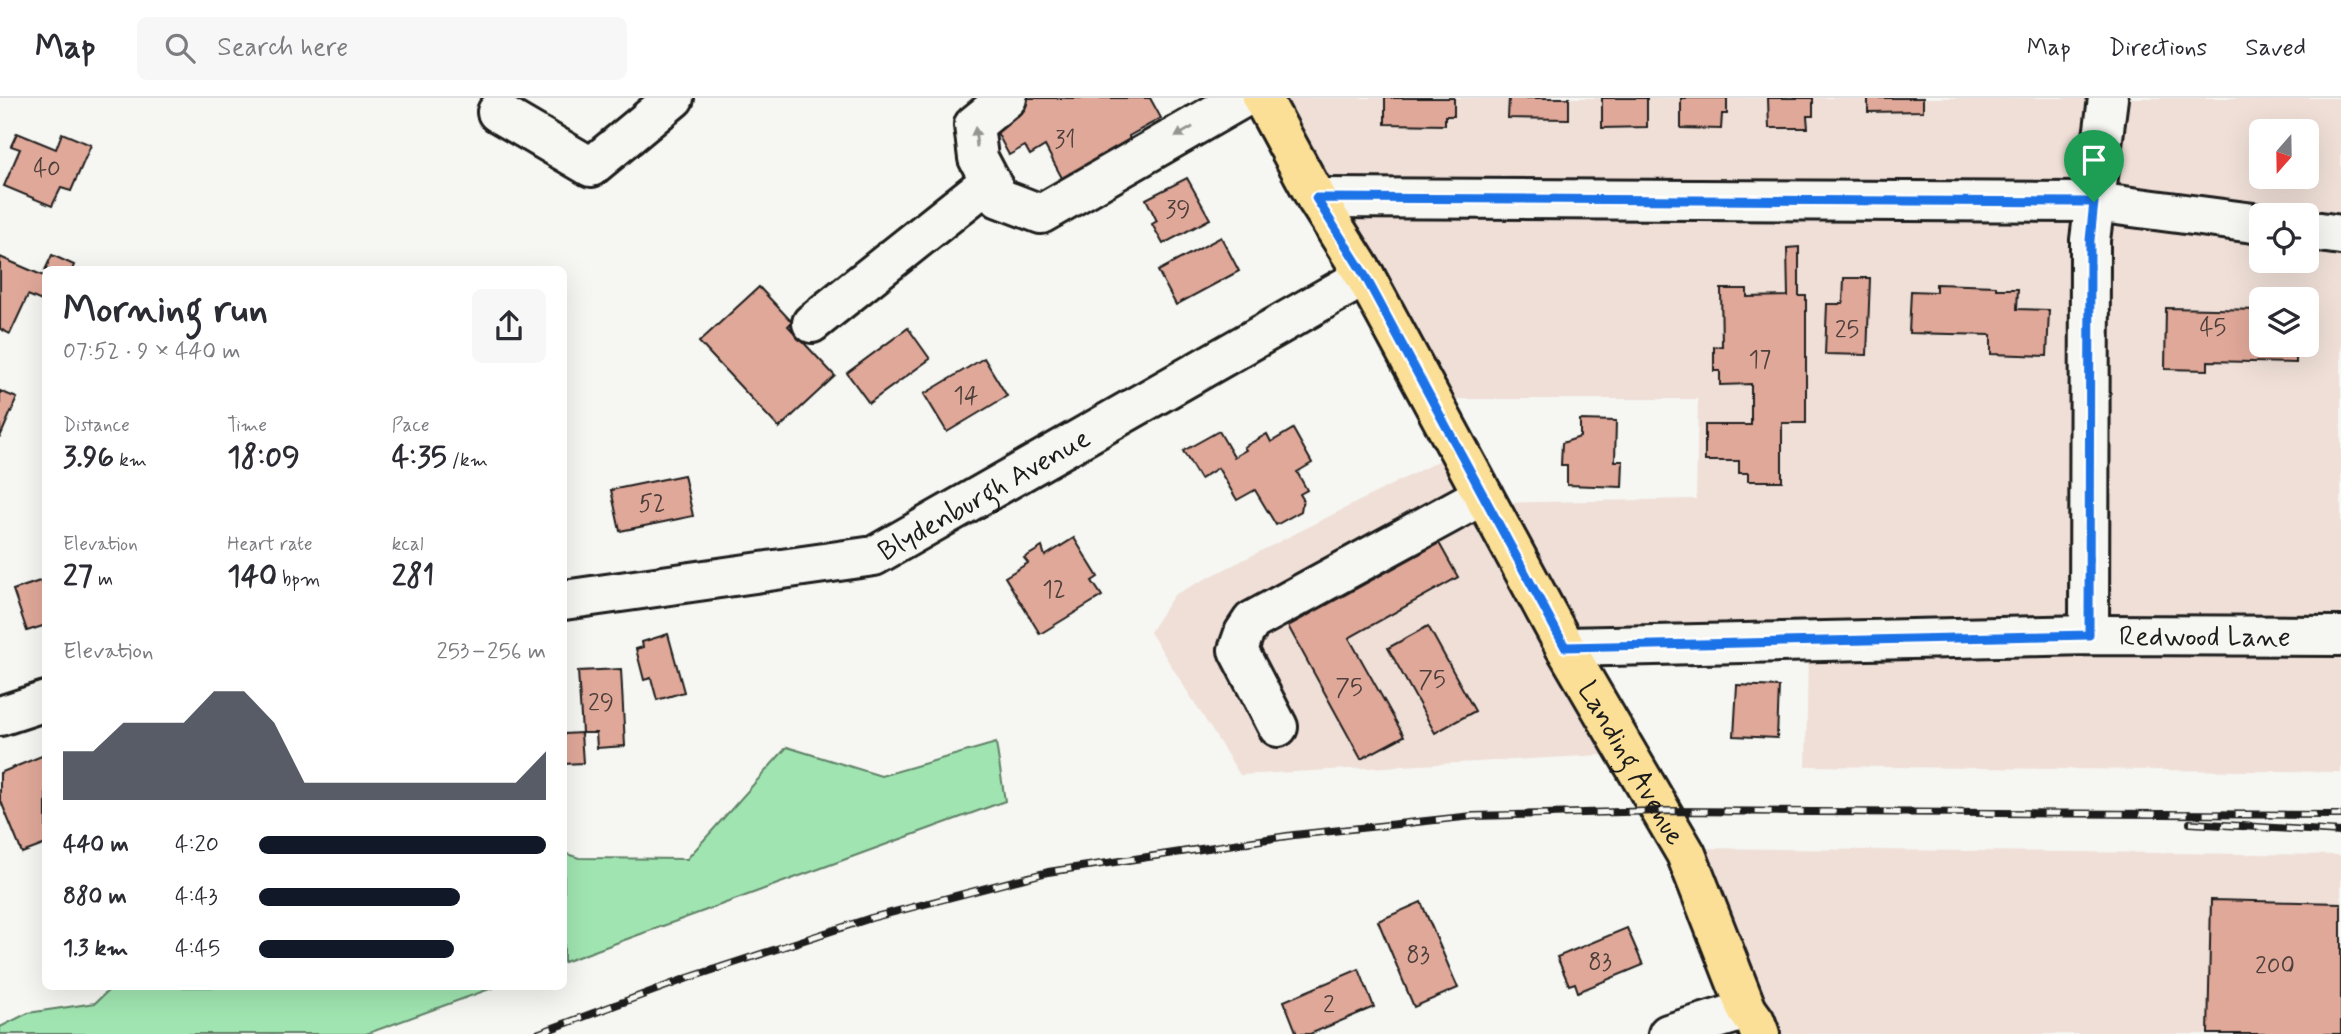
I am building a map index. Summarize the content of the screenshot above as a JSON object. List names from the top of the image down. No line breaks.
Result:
{"streets":{"main road":["Landing Avenue"],"street":["Blydenburgh Avenue","Redwood Lane"]},"crossings":[["Blydenburgh Avenue","Landing Avenue"],["Redwood Lane","Landing Avenue"]],"house_numbers":["31","40","39","45","25","17","14","52","12","75","75","29","83","83","200","2"],"north":"bottom","page":{"header":"Map","search":"Search here","nav":["Map","Directions","Saved"],"heading":["Morning run","07:52 · 9 × 440 m"],"stats":[["Distance","3.96 km"],["Time","18:09"],["Pace","4:35 /km"],["Elevation","27 m"],["Heart rate","140 bpm"],["kcal","281"]],"chart":["Elevation","253–256 m"],"list":[{"name":"440 m","note":"4:20"},{"name":"880 m","note":"4:43"},{"name":"1.3 km","note":"4:45"}]}}
